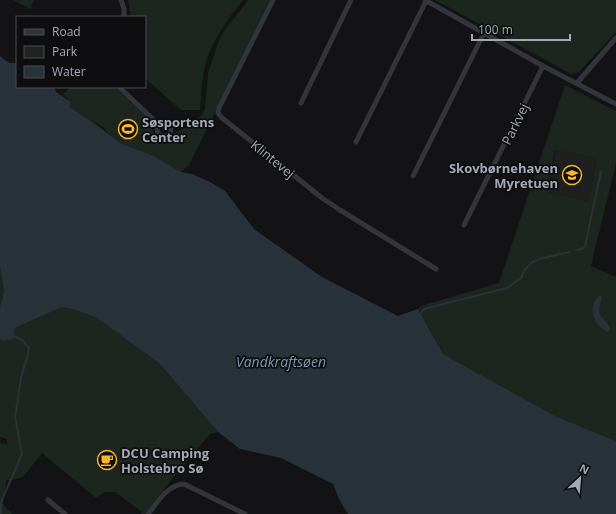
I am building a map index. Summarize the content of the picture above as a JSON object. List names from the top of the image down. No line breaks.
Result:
{"streets":{"street":["Parkvej","Klintevej"]},"water":["Vandkraftsøen"],"places":{"sports":["Søsportens Center"],"school or university":["Skovbørnehaven Myretuen"],"cafe":["DCU Camping Holstebro Sø"]},"legend":["Road","Park","Water"],"scale_bar":"100 m","north":"top right"}
